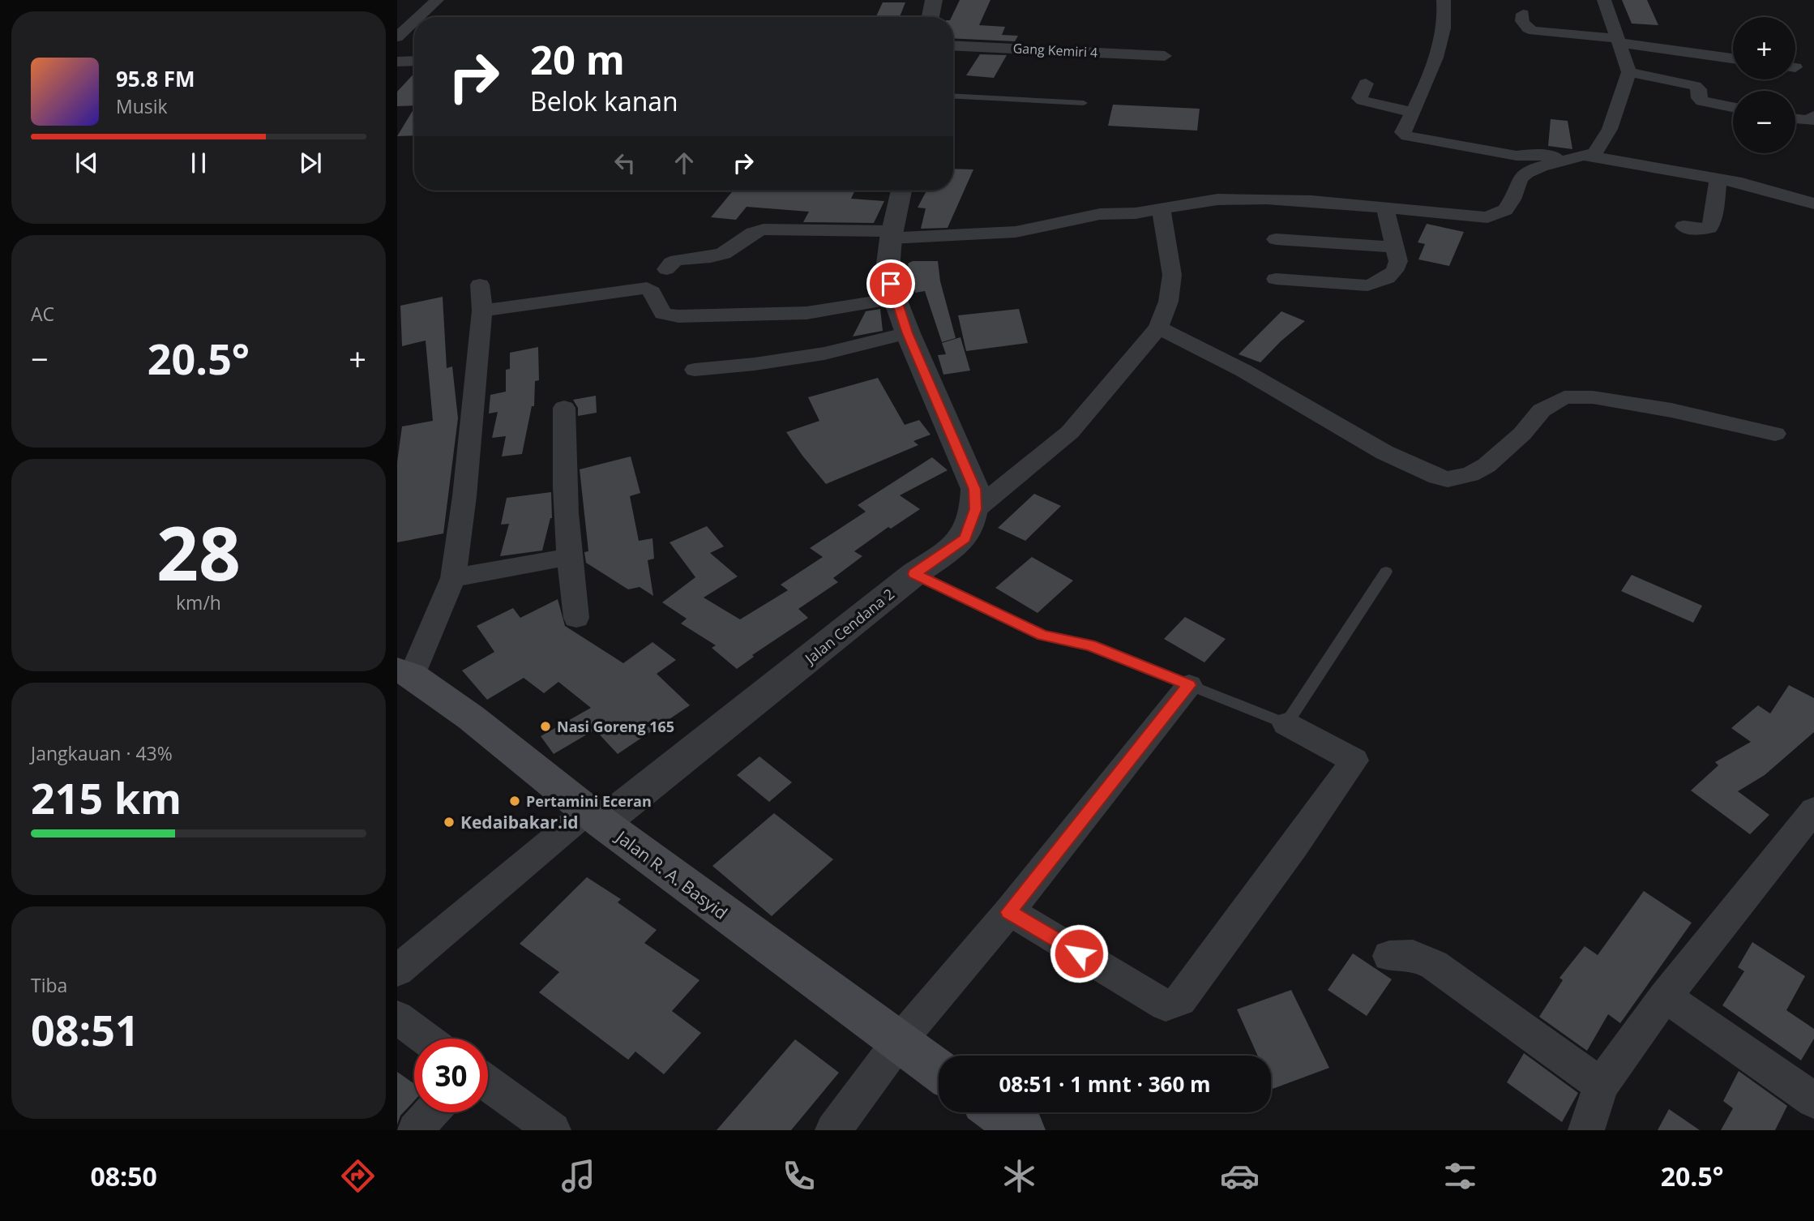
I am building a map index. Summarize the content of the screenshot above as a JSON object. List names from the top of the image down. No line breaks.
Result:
{"streets":{"main road":["Jalan R. A. Basyid"],"street":["Gang Kemiri 4","Jalan Cendana 2"]},"crossings":[["Jalan Cendana 2","Jalan R. A. Basyid"]],"places":["Nasi Goreng 165","Pertamini Eceran","Kedaibakar.id"],"page":{"map_buttons":["+","−"],"turn":["20 m","Belok kanan"],"song":["95.8 FM","Musik"],"tile":["AC",["28","km/h"],["Jangkauan · 43%","215 km"],["Tiba","08:51"]],"heat":["−","20.5°","+"],"limit":"30","trip":"08:51 · 1 mnt · 360 m","tabs":["08:50","20.5°"]}}
